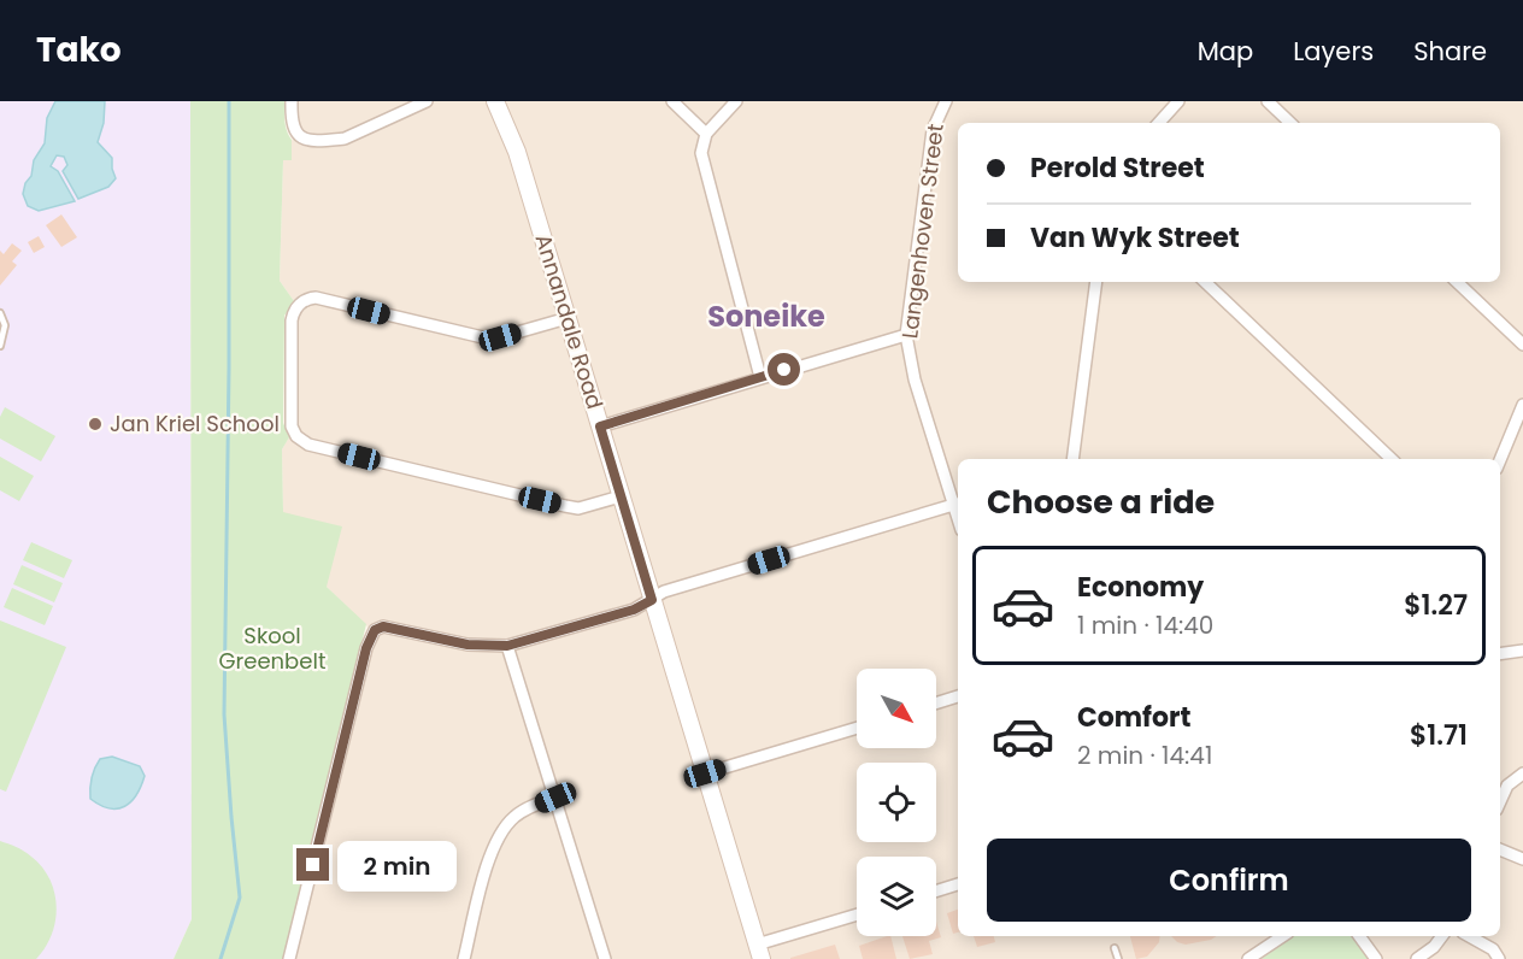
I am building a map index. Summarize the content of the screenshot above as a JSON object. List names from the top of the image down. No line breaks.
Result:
{"streets":{"street":["Langenhoven Street","Annandale Road"]},"districts":["Soneike"],"parks":["Skool Greenbelt"],"places":["Jan Kriel School"],"north":"bottom right","page":{"header":"Tako","nav":["Map","Layers","Share"],"banner":["Perold Street","Van Wyk Street"],"heading":"Choose a ride","list":[{"name":"Economy","note":"1 min · 14:40","value":"$1.27"},{"name":"Comfort","note":"2 min · 14:41","value":"$1.71"}],"buttons":"Confirm","bubble":"2 min"}}
